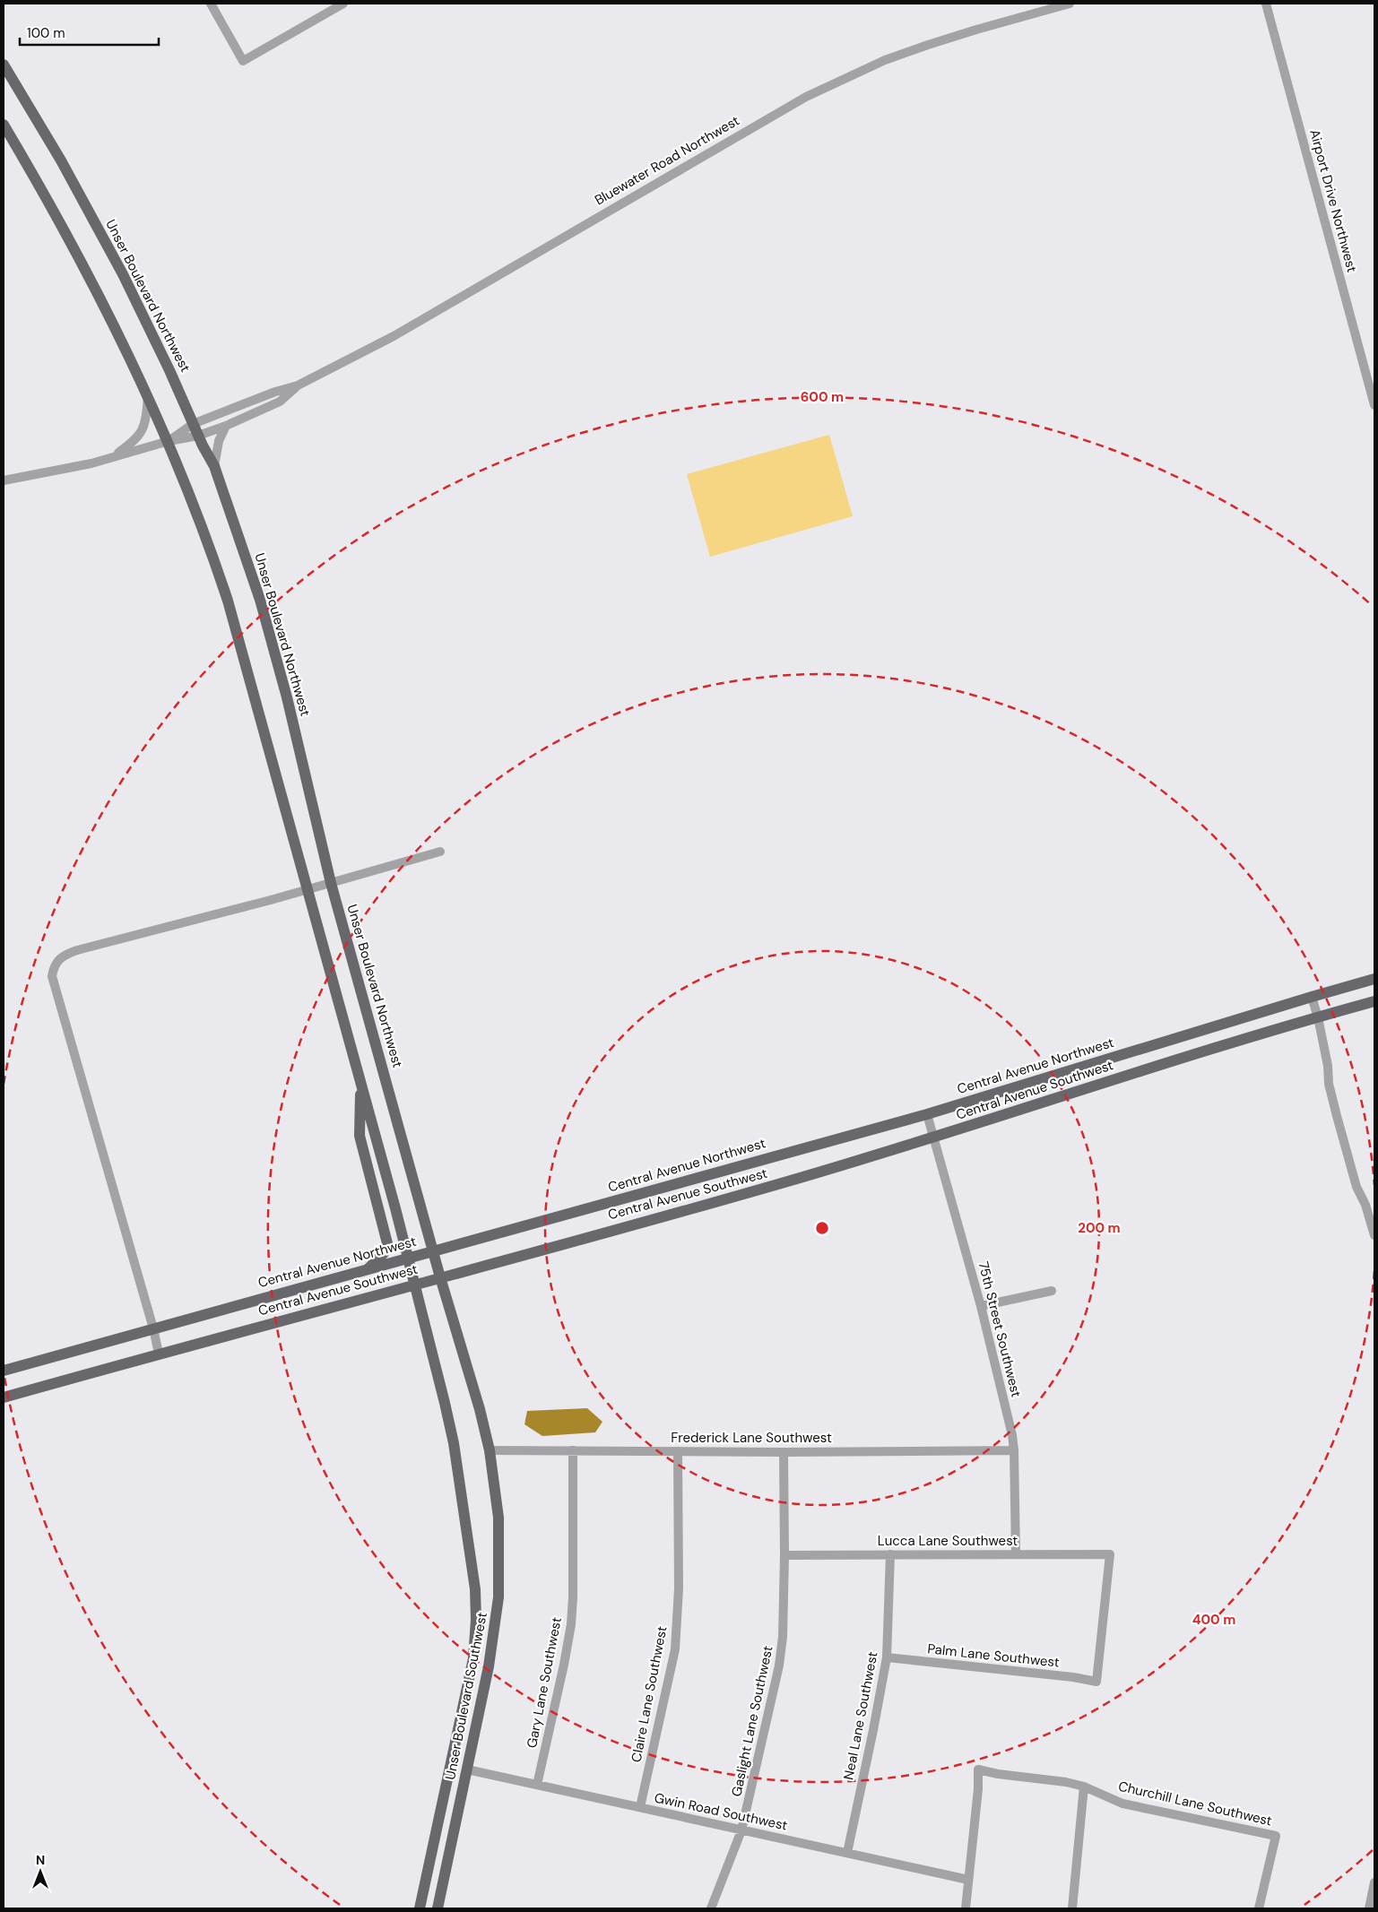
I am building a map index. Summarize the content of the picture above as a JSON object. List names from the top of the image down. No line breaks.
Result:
{"streets":{"main road":["Unser Boulevard Northwest","Central Avenue Northwest","Central Avenue Southwest","Unser Boulevard Southwest"],"street":["Bluewater Road Northwest","Airport Drive Northwest","75th Street Southwest","Frederick Lane Southwest","Lucca Lane Southwest","Palm Lane Southwest","Gary Lane Southwest","Claire Lane Southwest","Neal Lane Southwest","Gaslight Lane Southwest","Churchill Lane Southwest","Gwin Road Southwest"]},"crossings":[["Bluewater Road Northwest","Unser Boulevard Northwest"],["Unser Boulevard Northwest","Central Avenue Northwest"],["Unser Boulevard Northwest","Central Avenue Southwest"],["Unser Boulevard Northwest","Unser Boulevard Southwest"],["Central Avenue Northwest","75th Street Southwest"],["Central Avenue Northwest","Unser Boulevard Southwest"],["Central Avenue Southwest","75th Street Southwest"],["Central Avenue Southwest","Unser Boulevard Southwest"],["75th Street Southwest","Frederick Lane Southwest"],["75th Street Southwest","Lucca Lane Southwest"],["Frederick Lane Southwest","Gary Lane Southwest"],["Frederick Lane Southwest","Claire Lane Southwest"],["Frederick Lane Southwest","Unser Boulevard Southwest"],["Frederick Lane Southwest","Gaslight Lane Southwest"],["Lucca Lane Southwest","Palm Lane Southwest"],["Lucca Lane Southwest","Neal Lane Southwest"],["Lucca Lane Southwest","Gaslight Lane Southwest"],["Palm Lane Southwest","Neal Lane Southwest"],["Gary Lane Southwest","Gwin Road Southwest"],["Claire Lane Southwest","Gwin Road Southwest"],["Unser Boulevard Southwest","Gwin Road Southwest"],["Neal Lane Southwest","Gwin Road Southwest"],["Gaslight Lane Southwest","Gwin Road Southwest"],["Churchill Lane Southwest","Gwin Road Southwest"]],"scale_bar":"100 m","north":"top","rings":["600 m","200 m","400 m"]}
